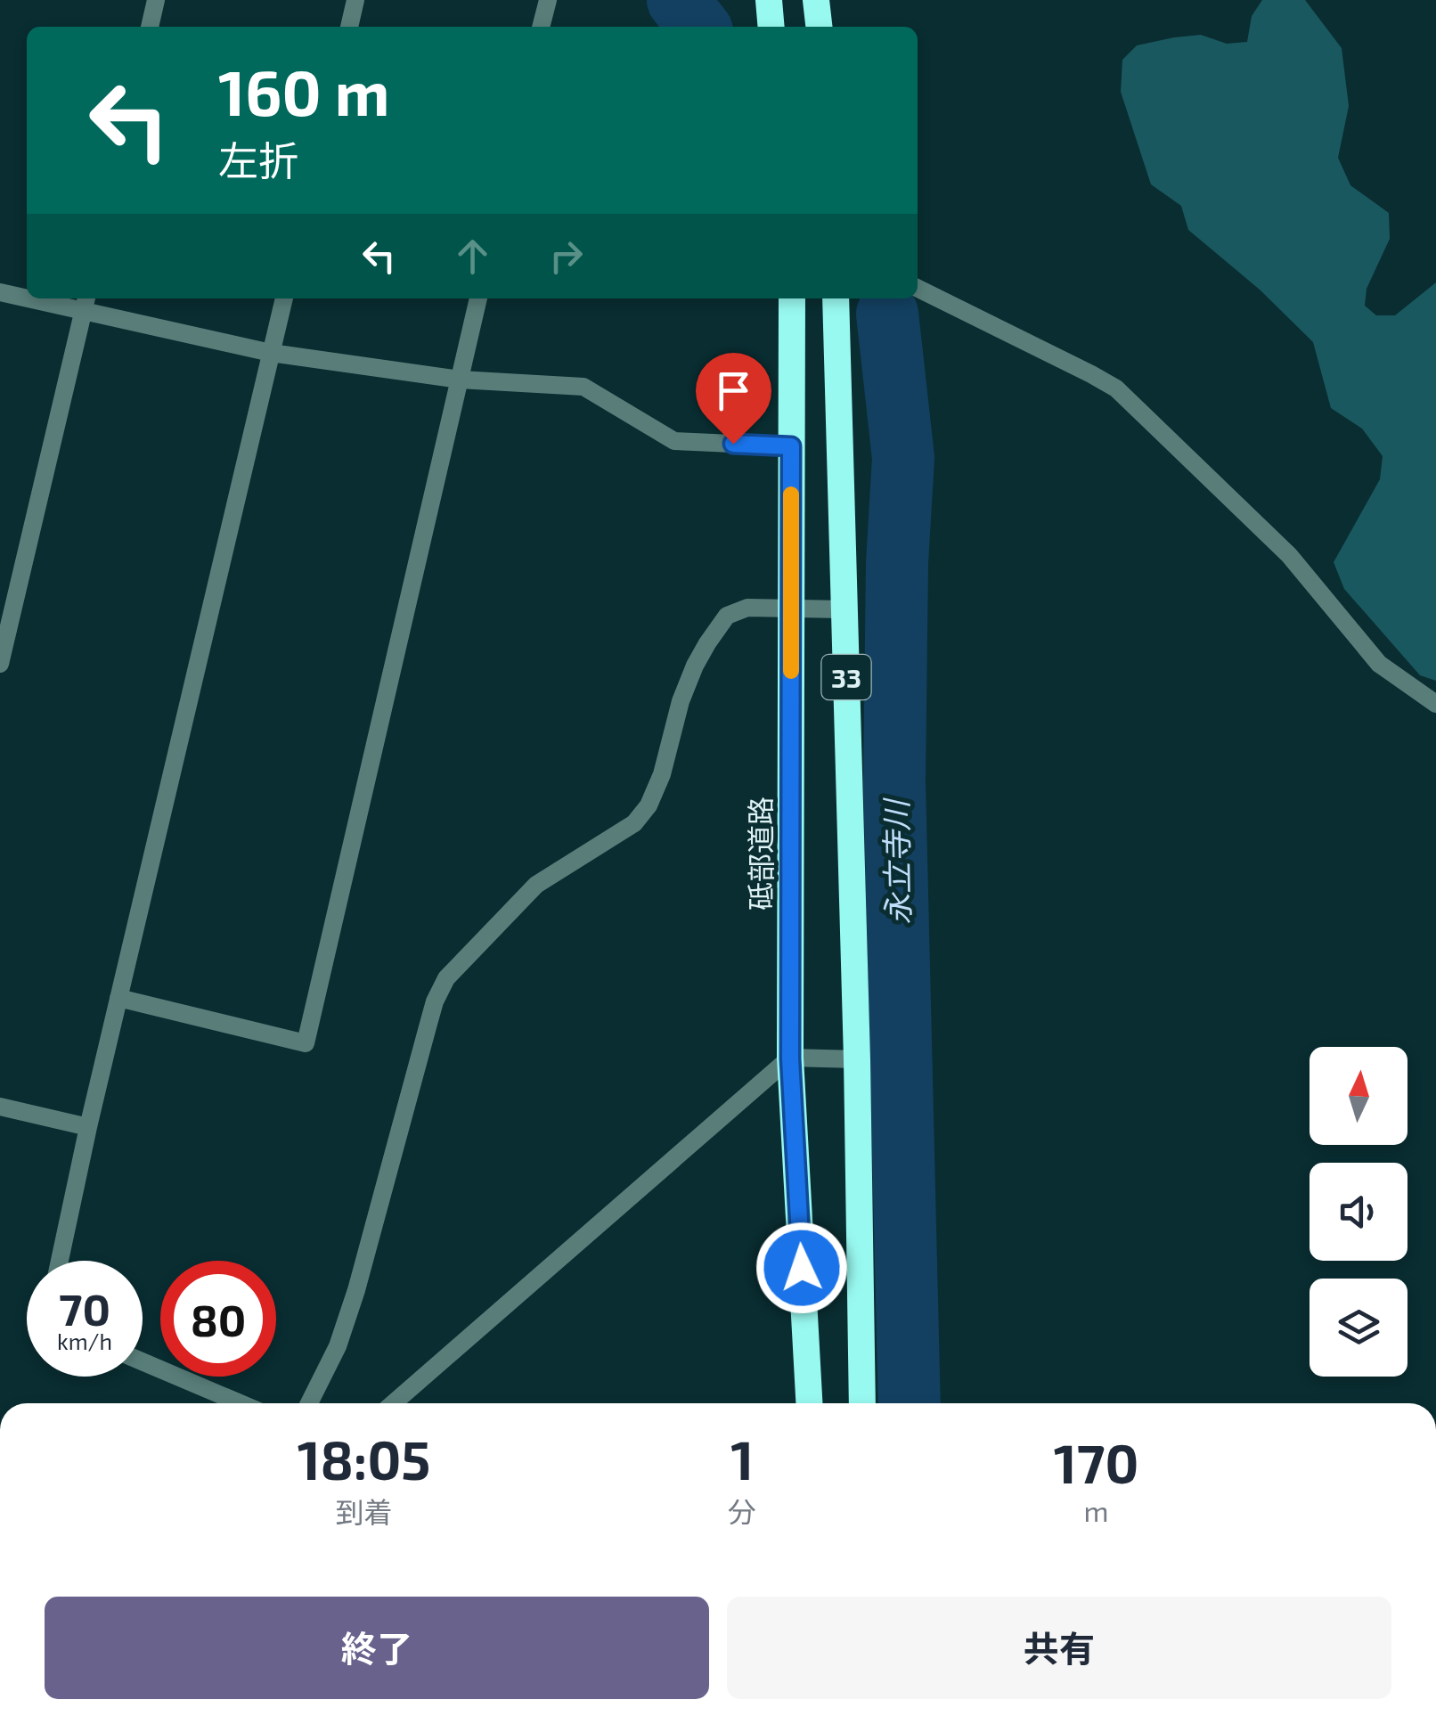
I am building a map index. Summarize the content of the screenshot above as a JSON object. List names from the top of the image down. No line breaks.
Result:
{"streets":{"highway":["33","砥部道路"]},"water":["永立寺川"],"north":"top","page":{"turn":["160 m","左折"],"speed":"70 km/h","limit":"80","eta":["18:05","到着","1","分","170","m"],"buttons":["終了","共有"]}}
